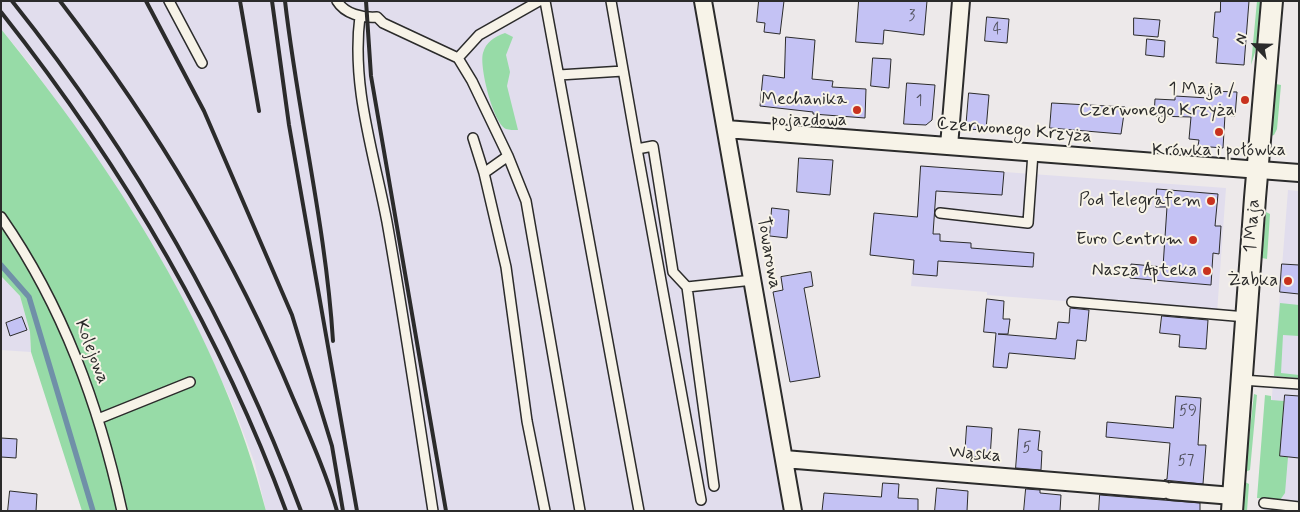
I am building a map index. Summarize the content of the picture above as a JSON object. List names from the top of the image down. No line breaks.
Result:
{"streets":{"street":["Czerwonego Krzyża","1 Maja","Towarowa","Wąska"],"lane":["Kolejowa"]},"crossings":[["Czerwonego Krzyża","1 Maja"],["Czerwonego Krzyża","Towarowa"],["1 Maja","Wąska"],["Towarowa","Wąska"]],"places":["1 Maja / Czerwonego Krzyża","Mechanika pojazdowa","Krówka i połówka","Pod Telegrafem","Euro Centrum","Nasza Apteka","Żabka"],"house_numbers":["3","4","1","59","5","57"],"north":"top left"}
